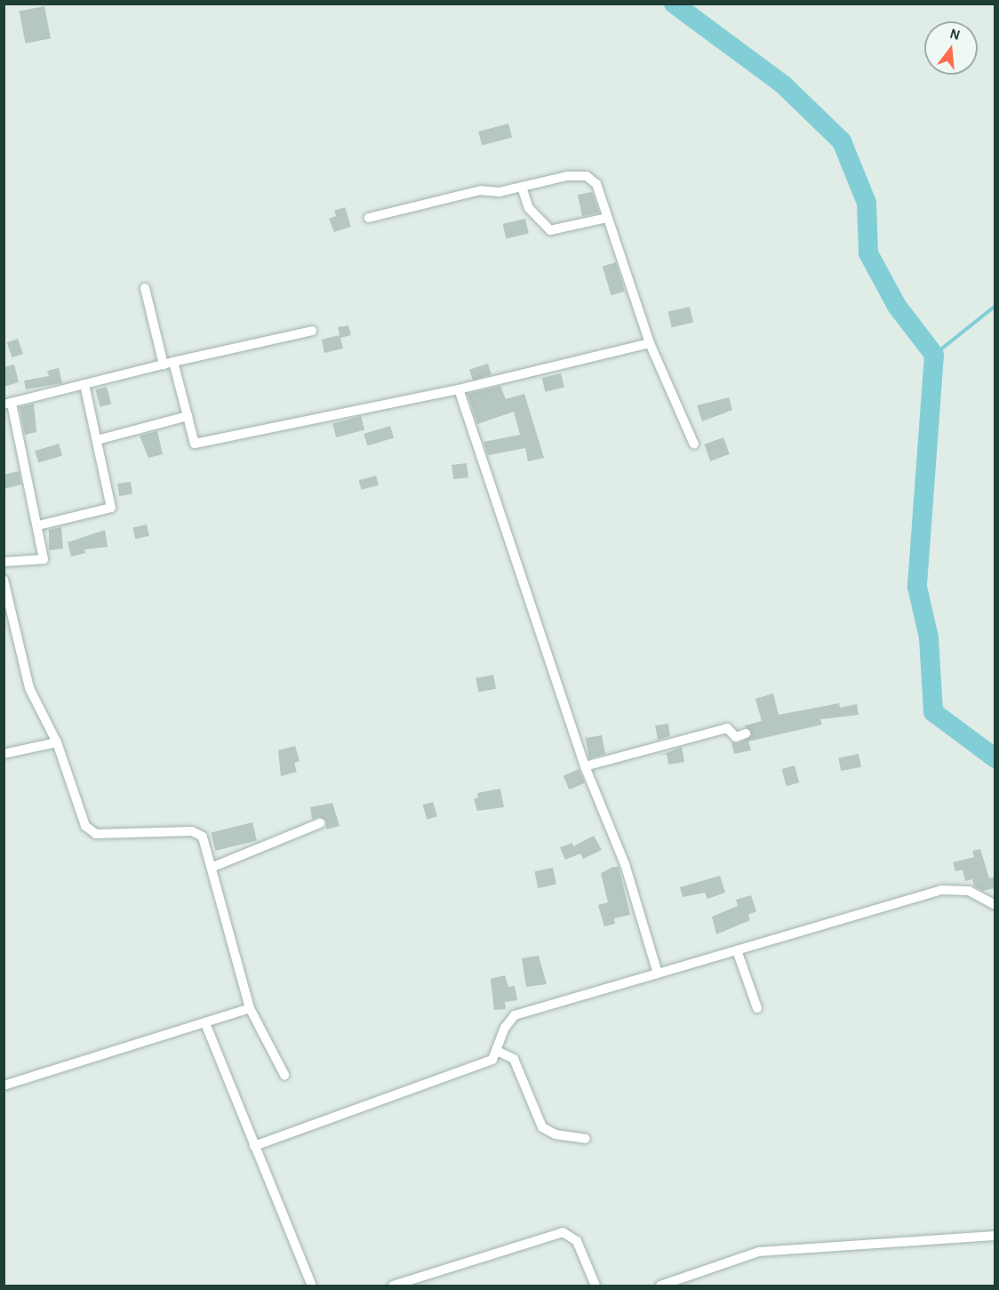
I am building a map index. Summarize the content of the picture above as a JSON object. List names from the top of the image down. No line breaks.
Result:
{"north":"top"}
